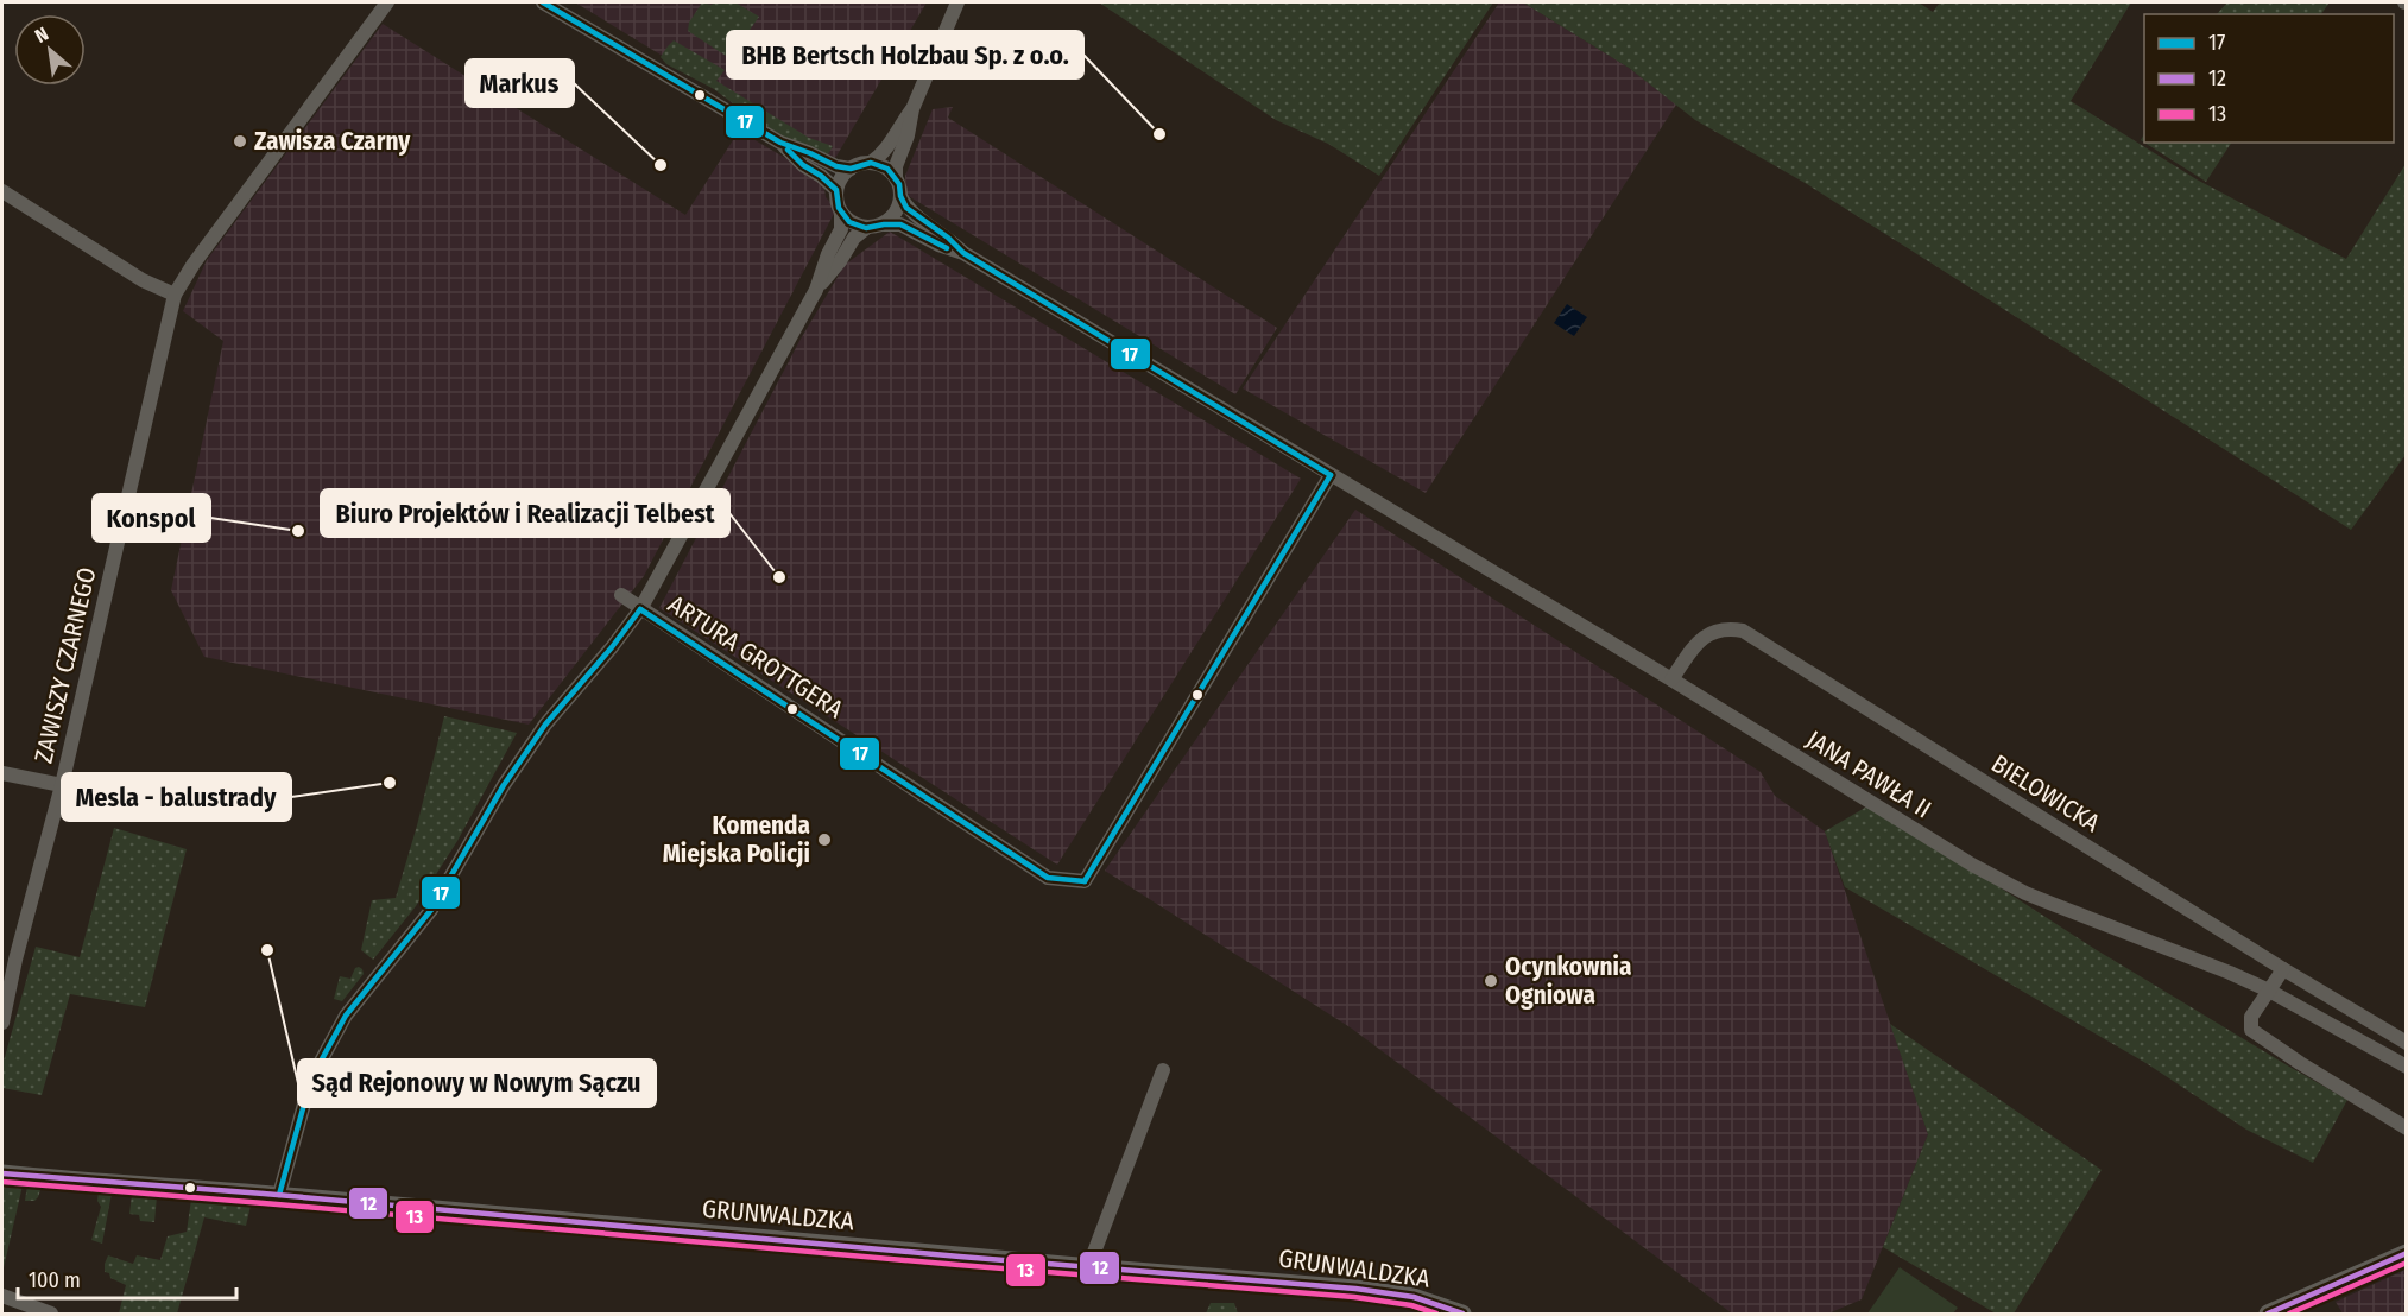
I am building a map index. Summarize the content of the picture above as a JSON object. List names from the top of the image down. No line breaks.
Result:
{"streets":{"street":["ARTURA GROTTGERA","ZAWISZY CZARNEGO","JANA PAWŁA II","BIELOWICKA","GRUNWALDZKA"]},"crossings":[["ARTURA GROTTGERA","JANA PAWŁA II"],["JANA PAWŁA II","BIELOWICKA"]],"places":["BHB Bertsch Holzbau Sp. z o.o.","Zawisza Czarny","Markus","Konspol","Biuro Projektów i Realizacji Telbest","Mesla - balustrady","Komenda Miejska Policji","Sąd Rejonowy w Nowym Sączu","Ocynkownia Ogniowa"],"lines":["transit line 17","transit line 12","transit line 13"],"legend":["17","12","13"],"scale_bar":"100 m","north":"top left"}
